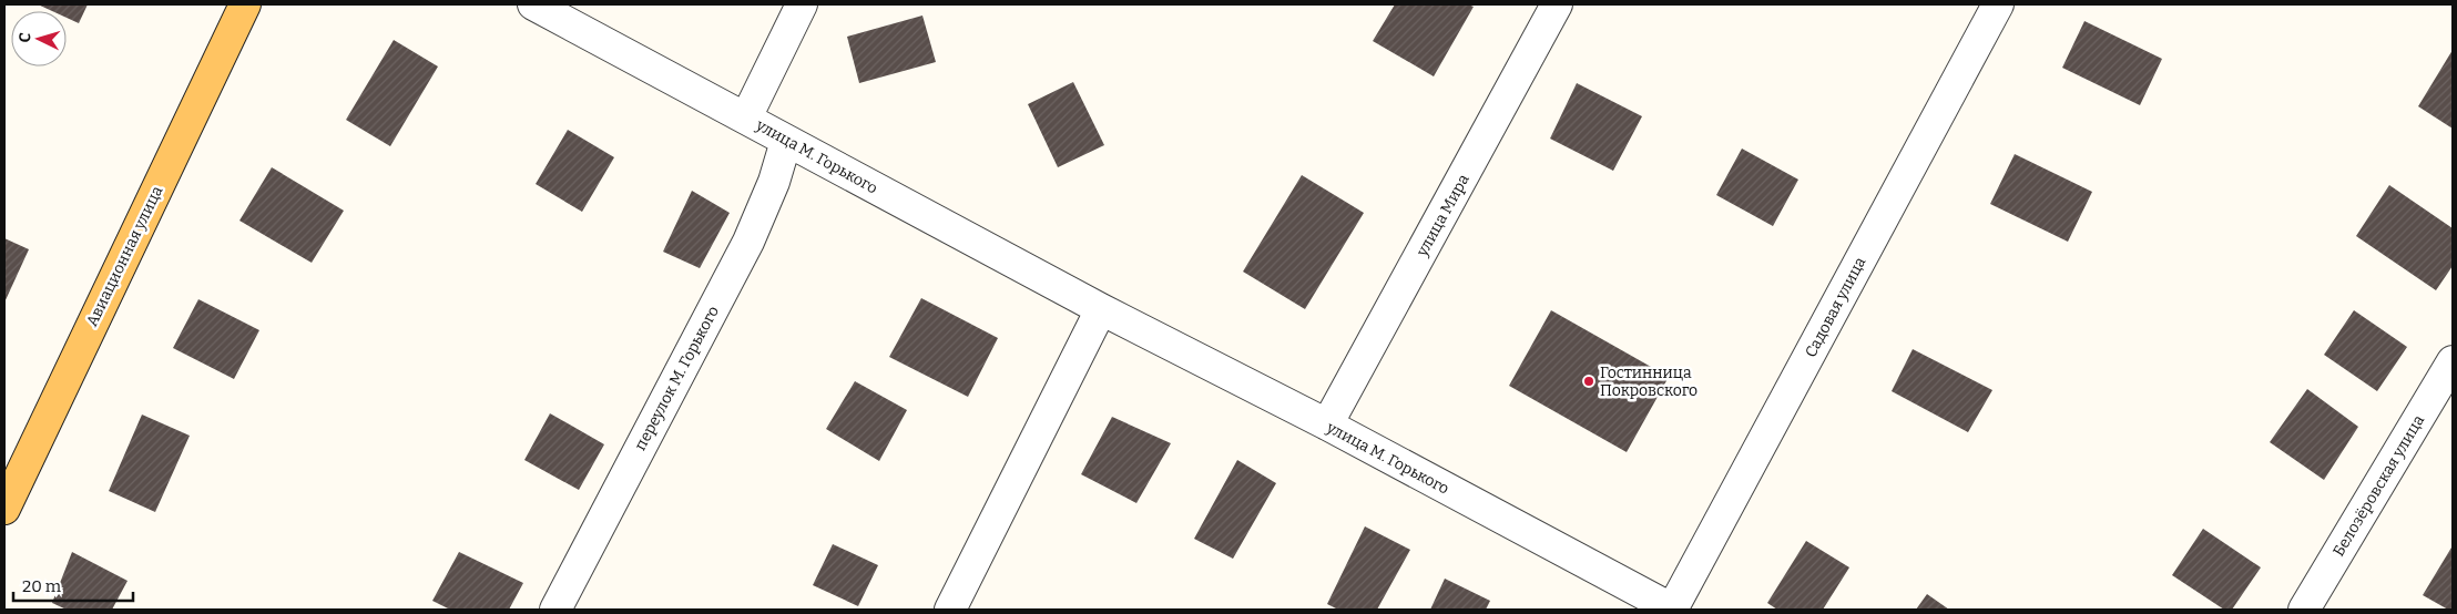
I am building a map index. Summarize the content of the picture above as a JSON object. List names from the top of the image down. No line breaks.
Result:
{"streets":{"main road":["Авиационная улица"],"street":["улица М. Горького","улица Мира","Садовая улица","переулок М. Горького","Белозёровская улица"]},"crossings":[["улица М. Горького","улица Мира"],["улица М. Горького","Садовая улица"],["улица М. Горького","переулок М. Горького"]],"places":["Гостинница Покровского"],"scale_bar":"20 m","north":"left"}
